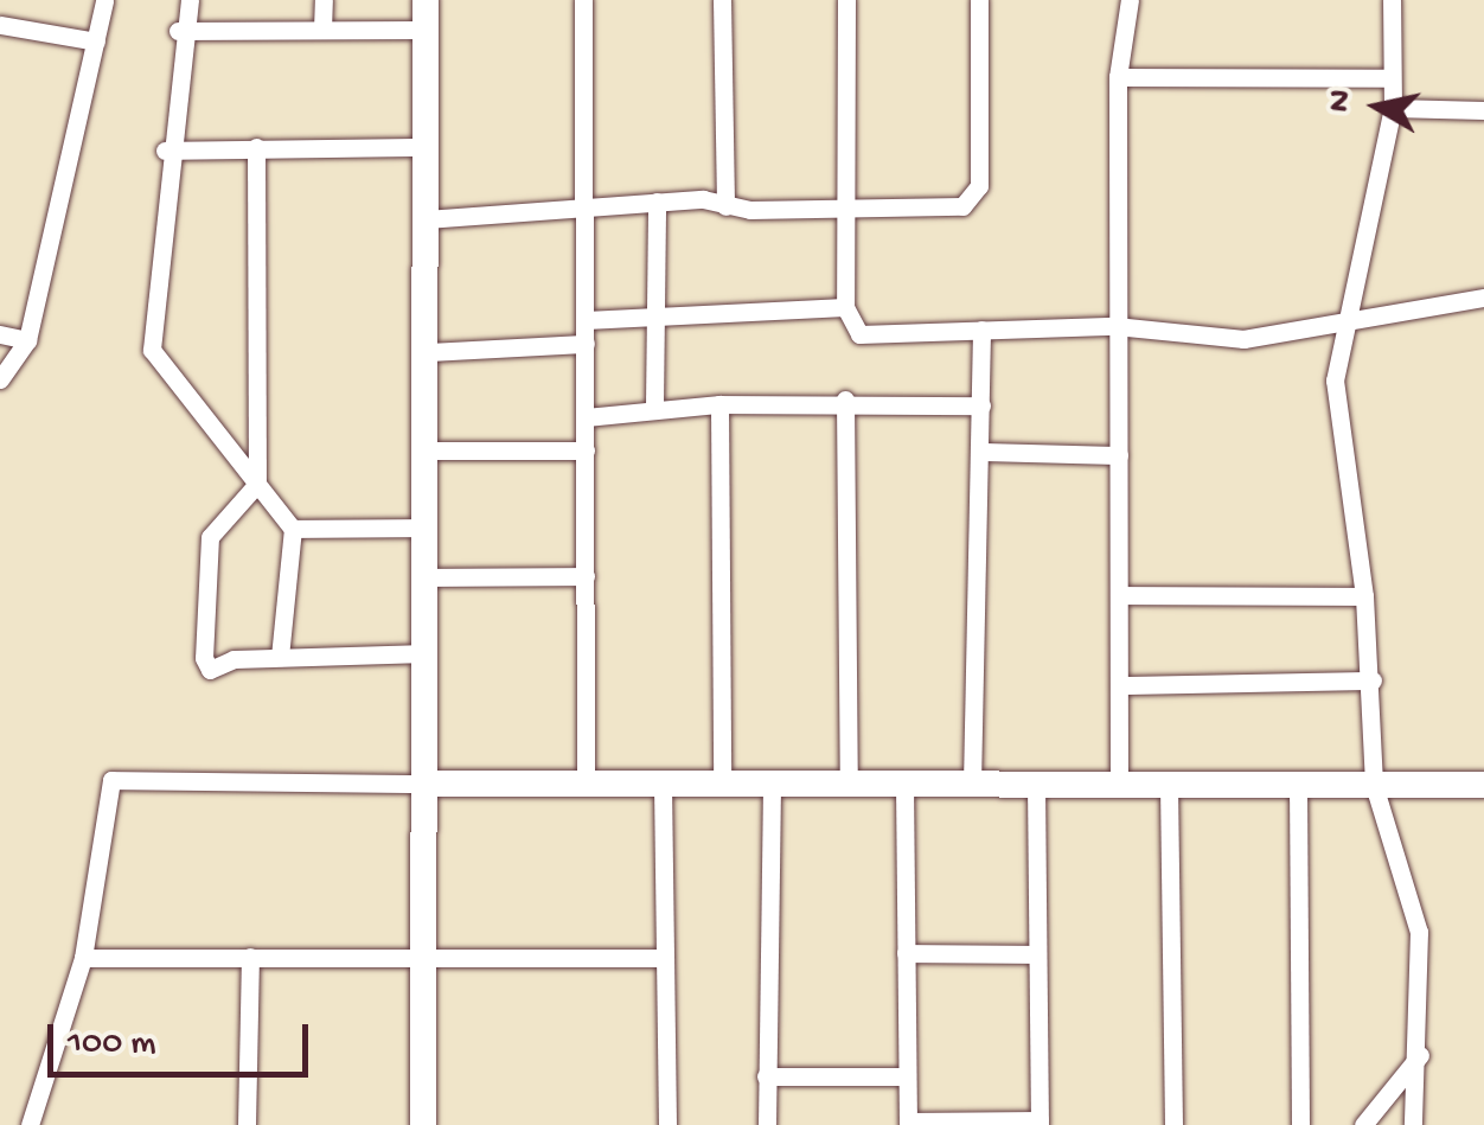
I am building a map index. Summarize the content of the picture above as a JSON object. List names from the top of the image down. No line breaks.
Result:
{"scale_bar":"100 m","north":"left"}
